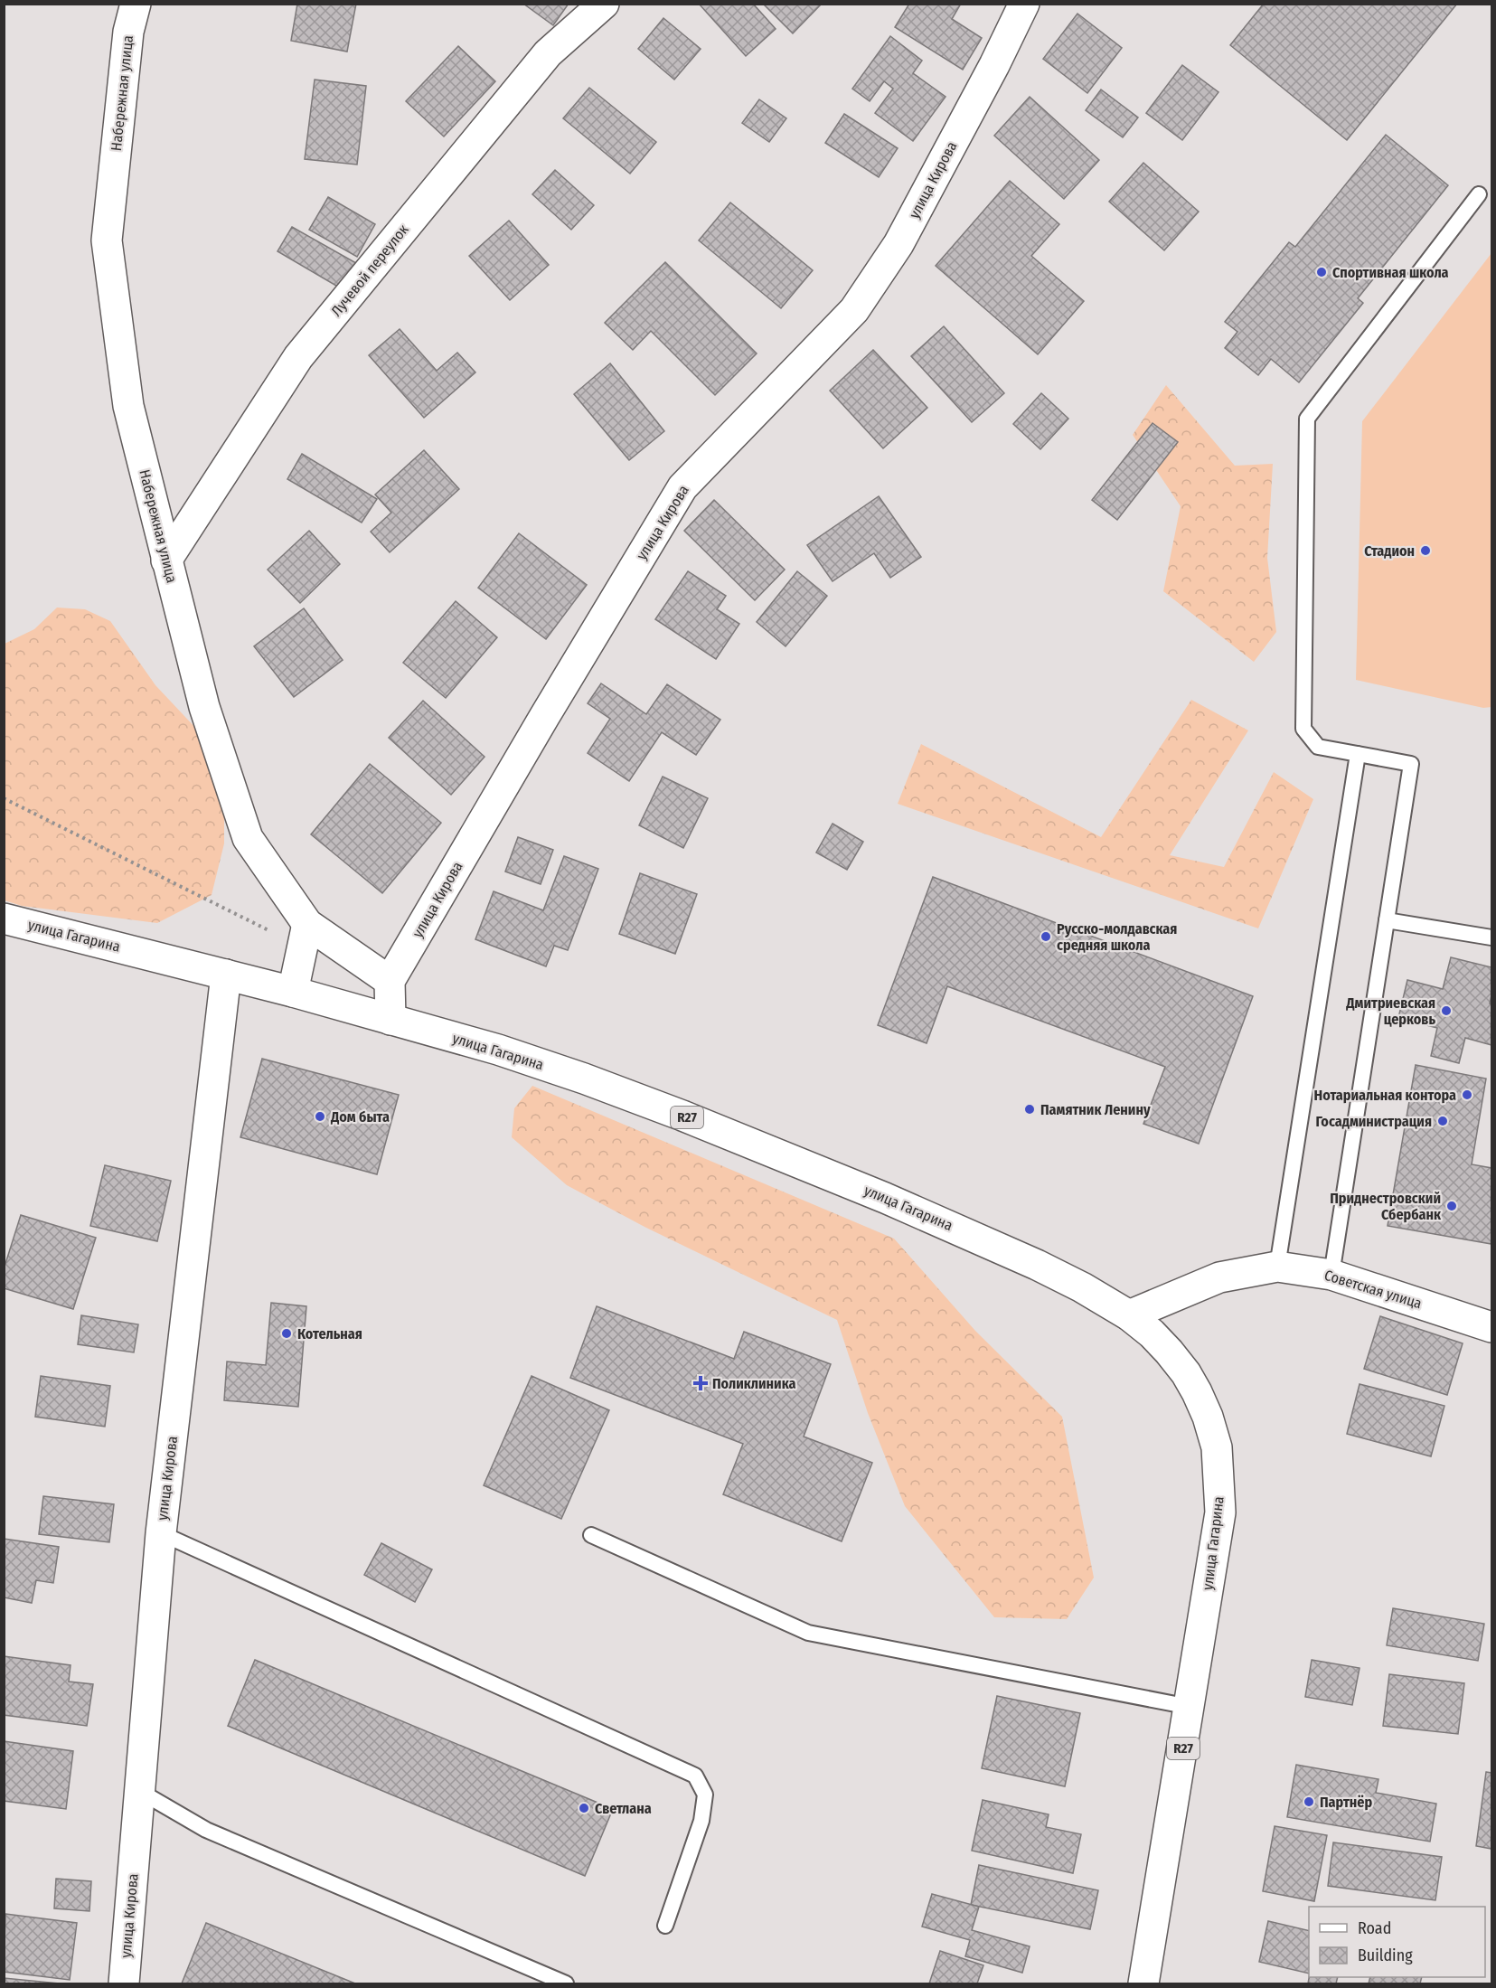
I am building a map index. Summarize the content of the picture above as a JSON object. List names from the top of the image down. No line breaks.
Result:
{"streets":{"street":["Набережная улица","улица Кирова","Лучевой переулок","улица Гагарина","R27","Советская улица"]},"crossings":[["Набережная улица","улица Кирова"],["Набережная улица","Лучевой переулок"],["улица Кирова","улица Гагарина"],["улица Гагарина","Советская улица"]],"places":{"other":["Спортивная школа","Стадион","Русско-молдавская средняя школа","Дмитриевская церковь","Нотариальная контора","Памятник Ленину","Дом быта","Госадминистрация","Приднестровский Сбербанк","Котельная","Партнёр","Светлана"],"health":["Поликлиника"]},"legend":["Road","Building"]}
